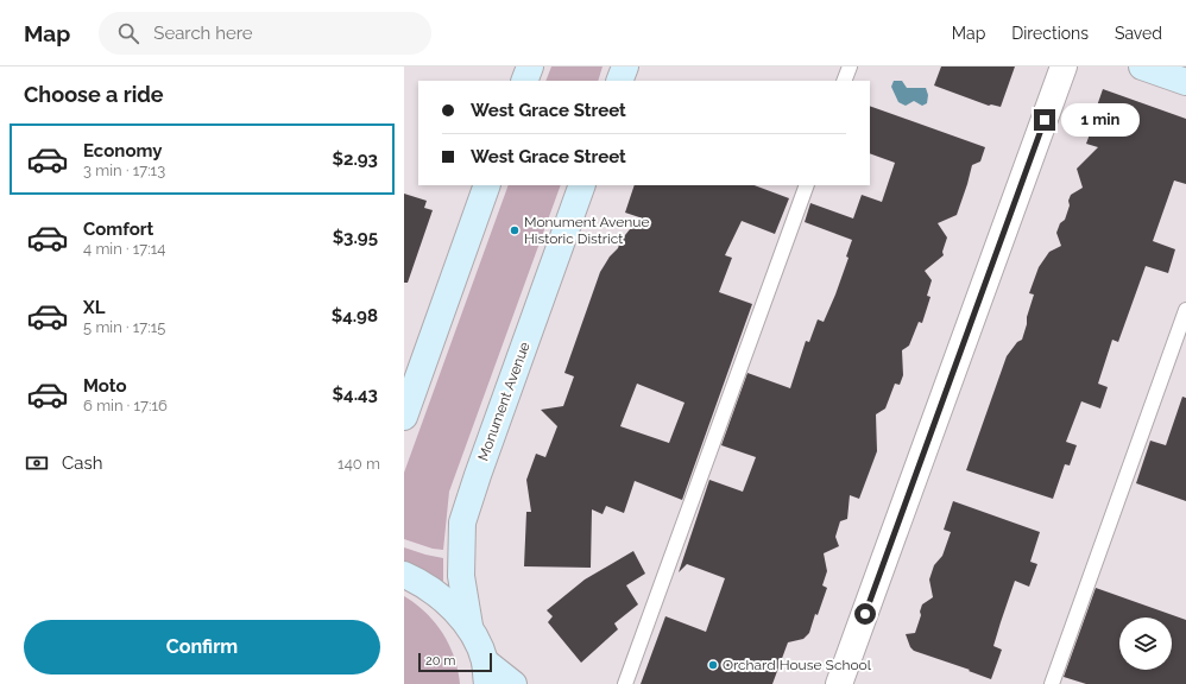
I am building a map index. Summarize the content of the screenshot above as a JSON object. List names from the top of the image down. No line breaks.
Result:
{"streets":{"street":["Monument Avenue"]},"places":["Monument Avenue Historic District","Orchard House School"],"scale_bar":"20 m","page":{"header":"Map","search":"Search here","nav":["Map","Directions","Saved"],"heading":"Choose a ride","banner":["West Grace Street","West Grace Street"],"bubble":"1 min","list":[{"name":"Economy","note":"3 min · 17:13","value":"$2.93"},{"name":"Comfort","note":"4 min · 17:14","value":"$3.95"},{"name":"XL","note":"5 min · 17:15","value":"$4.98"},{"name":"Moto","note":"6 min · 17:16","value":"$4.43"}],"pay":["Cash","140 m"],"buttons":"Confirm","scale":"20 m"}}
